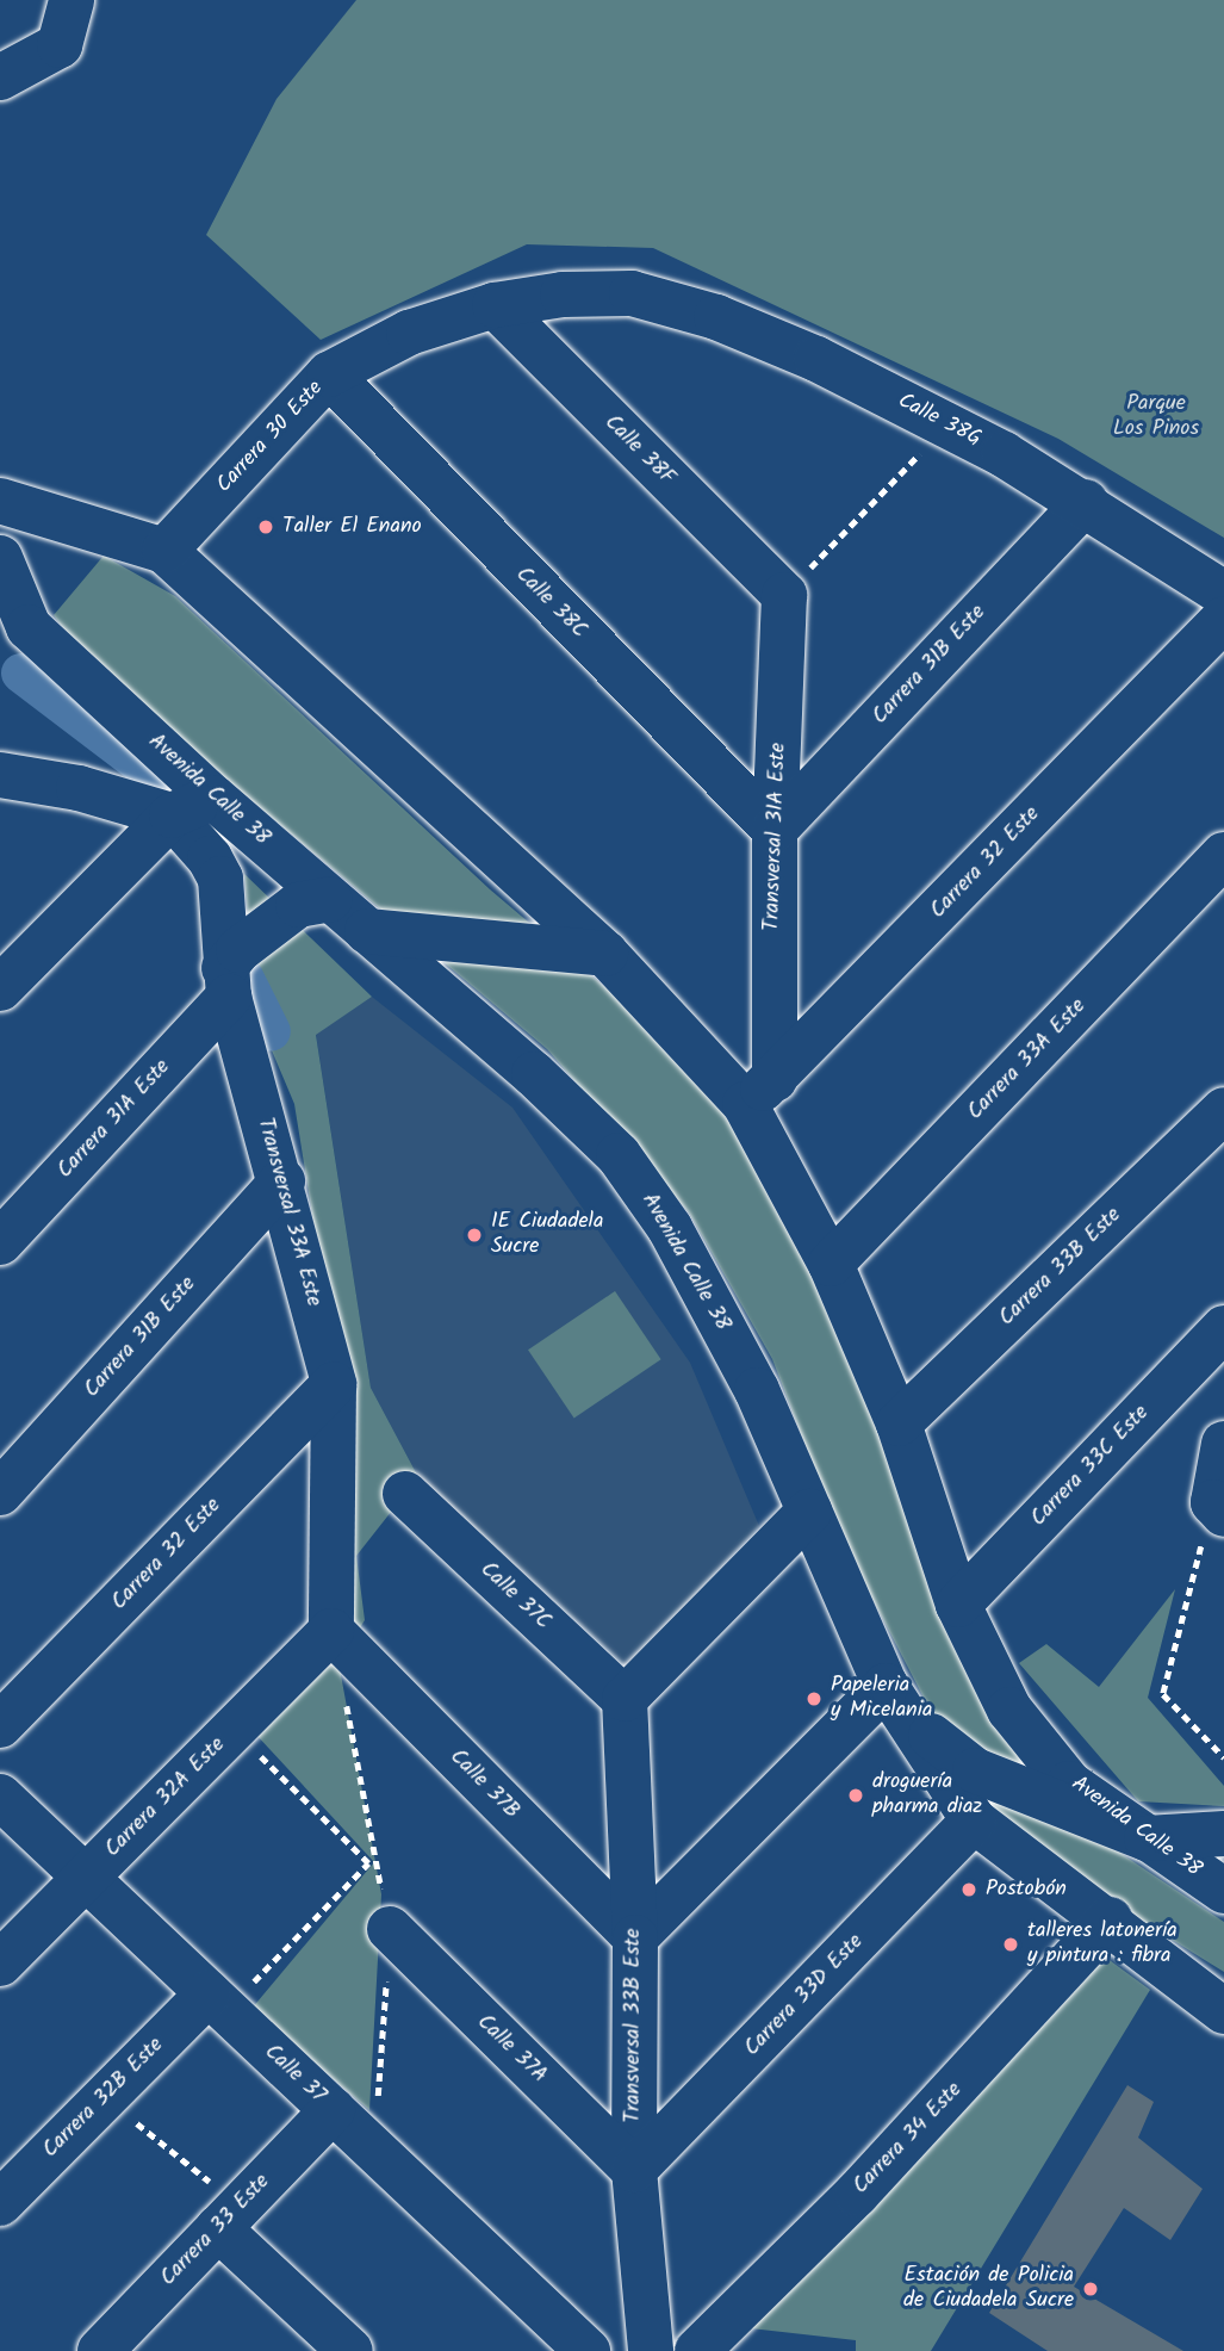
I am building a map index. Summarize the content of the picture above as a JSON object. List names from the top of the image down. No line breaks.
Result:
{"streets":{"street":["Calle 38G","Carrera 30 Este","Calle 38F","Calle 38C","Carrera 31B Este","Avenida Calle 38","Transversal 31A Este","Carrera 32 Este","Carrera 33A Este","Carrera 31A Este","Transversal 33A Este","Carrera 33B Este","Carrera 33C Este","Calle 37C","Calle 37B","Carrera 32A Este","Carrera 33D Este","Transversal 33B Este","Calle 37A","Calle 37","Carrera 32B Este","Carrera 34 Este","Carrera 33 Este"]},"crossings":[["Calle 38G","Carrera 30 Este"],["Calle 38G","Carrera 31B Este"],["Carrera 30 Este","Calle 38F"],["Carrera 30 Este","Calle 38C"],["Carrera 30 Este","Avenida Calle 38"],["Calle 38F","Transversal 31A Este"],["Calle 38C","Carrera 31B Este"],["Calle 38C","Transversal 31A Este"],["Carrera 31B Este","Transversal 31A Este"],["Carrera 31B Este","Transversal 33A Este"],["Avenida Calle 38","Transversal 31A Este"],["Avenida Calle 38","Carrera 32 Este"],["Avenida Calle 38","Carrera 33A Este"],["Avenida Calle 38","Carrera 31A Este"],["Avenida Calle 38","Carrera 33B Este"],["Avenida Calle 38","Carrera 33C Este"],["Avenida Calle 38","Carrera 33D Este"],["Avenida Calle 38","Carrera 34 Este"],["Transversal 31A Este","Carrera 32 Este"],["Carrera 32 Este","Transversal 33A Este"],["Carrera 31A Este","Transversal 33A Este"],["Transversal 33A Este","Calle 37B"],["Transversal 33A Este","Carrera 32A Este"],["Calle 37C","Transversal 33B Este"],["Calle 37B","Carrera 32A Este"],["Calle 37B","Transversal 33B Este"],["Carrera 32A Este","Calle 37"],["Carrera 33D Este","Transversal 33B Este"],["Carrera 33D Este","Calle 37A"],["Transversal 33B Este","Calle 37A"],["Calle 37","Carrera 32B Este"],["Calle 37","Carrera 33 Este"]],"parks":["Parque Los Pinos"],"places":["Taller El Enano","IE Ciudadela Sucre","Papeleria y Micelania","droguería pharma diaz","Postobón","talleres latonería y pintura : fibra","Estación de Policia de Ciudadela Sucre"]}
